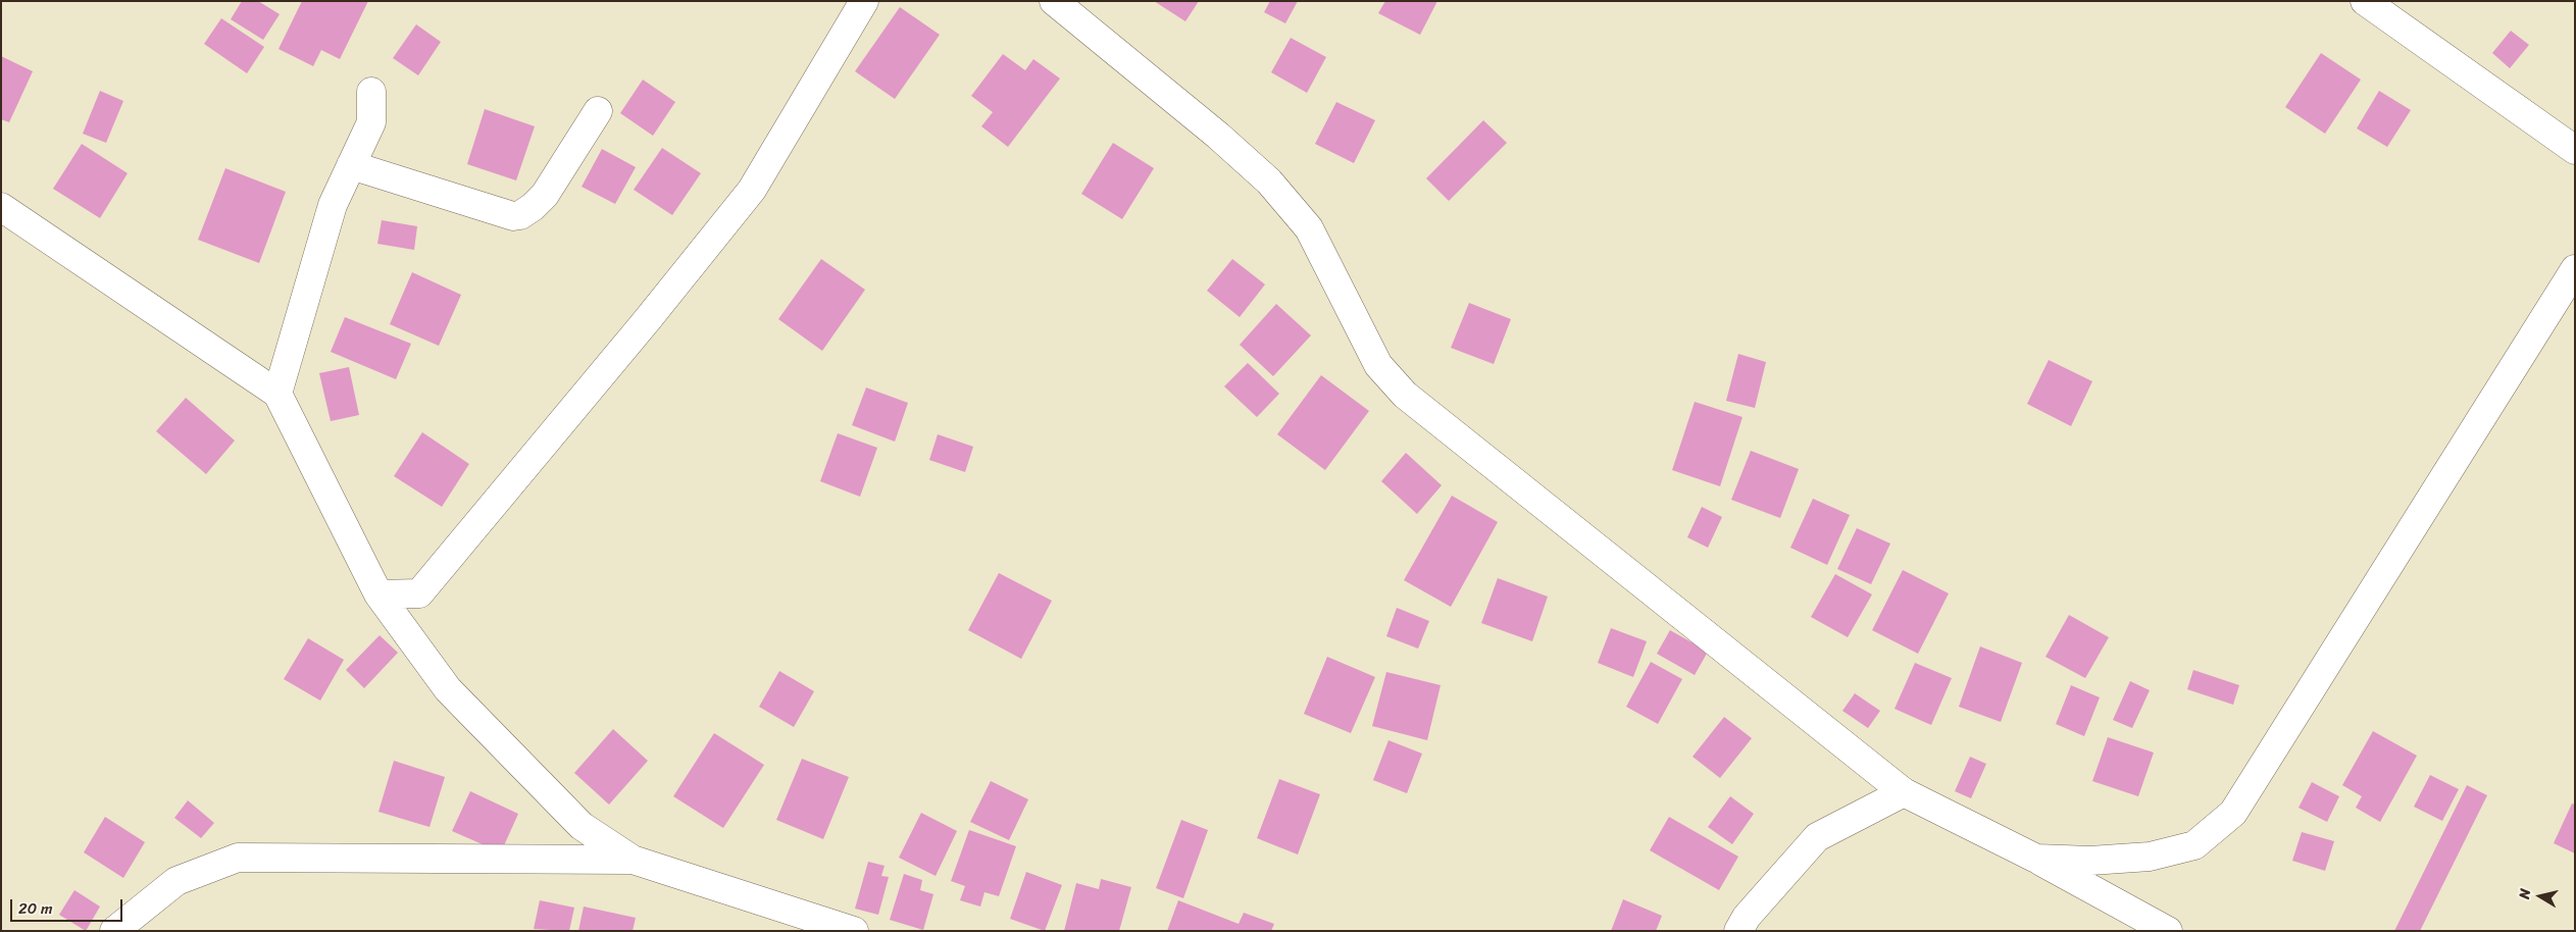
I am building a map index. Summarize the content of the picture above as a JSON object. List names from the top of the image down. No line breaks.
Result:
{"scale_bar":"20 m","north":"left"}
